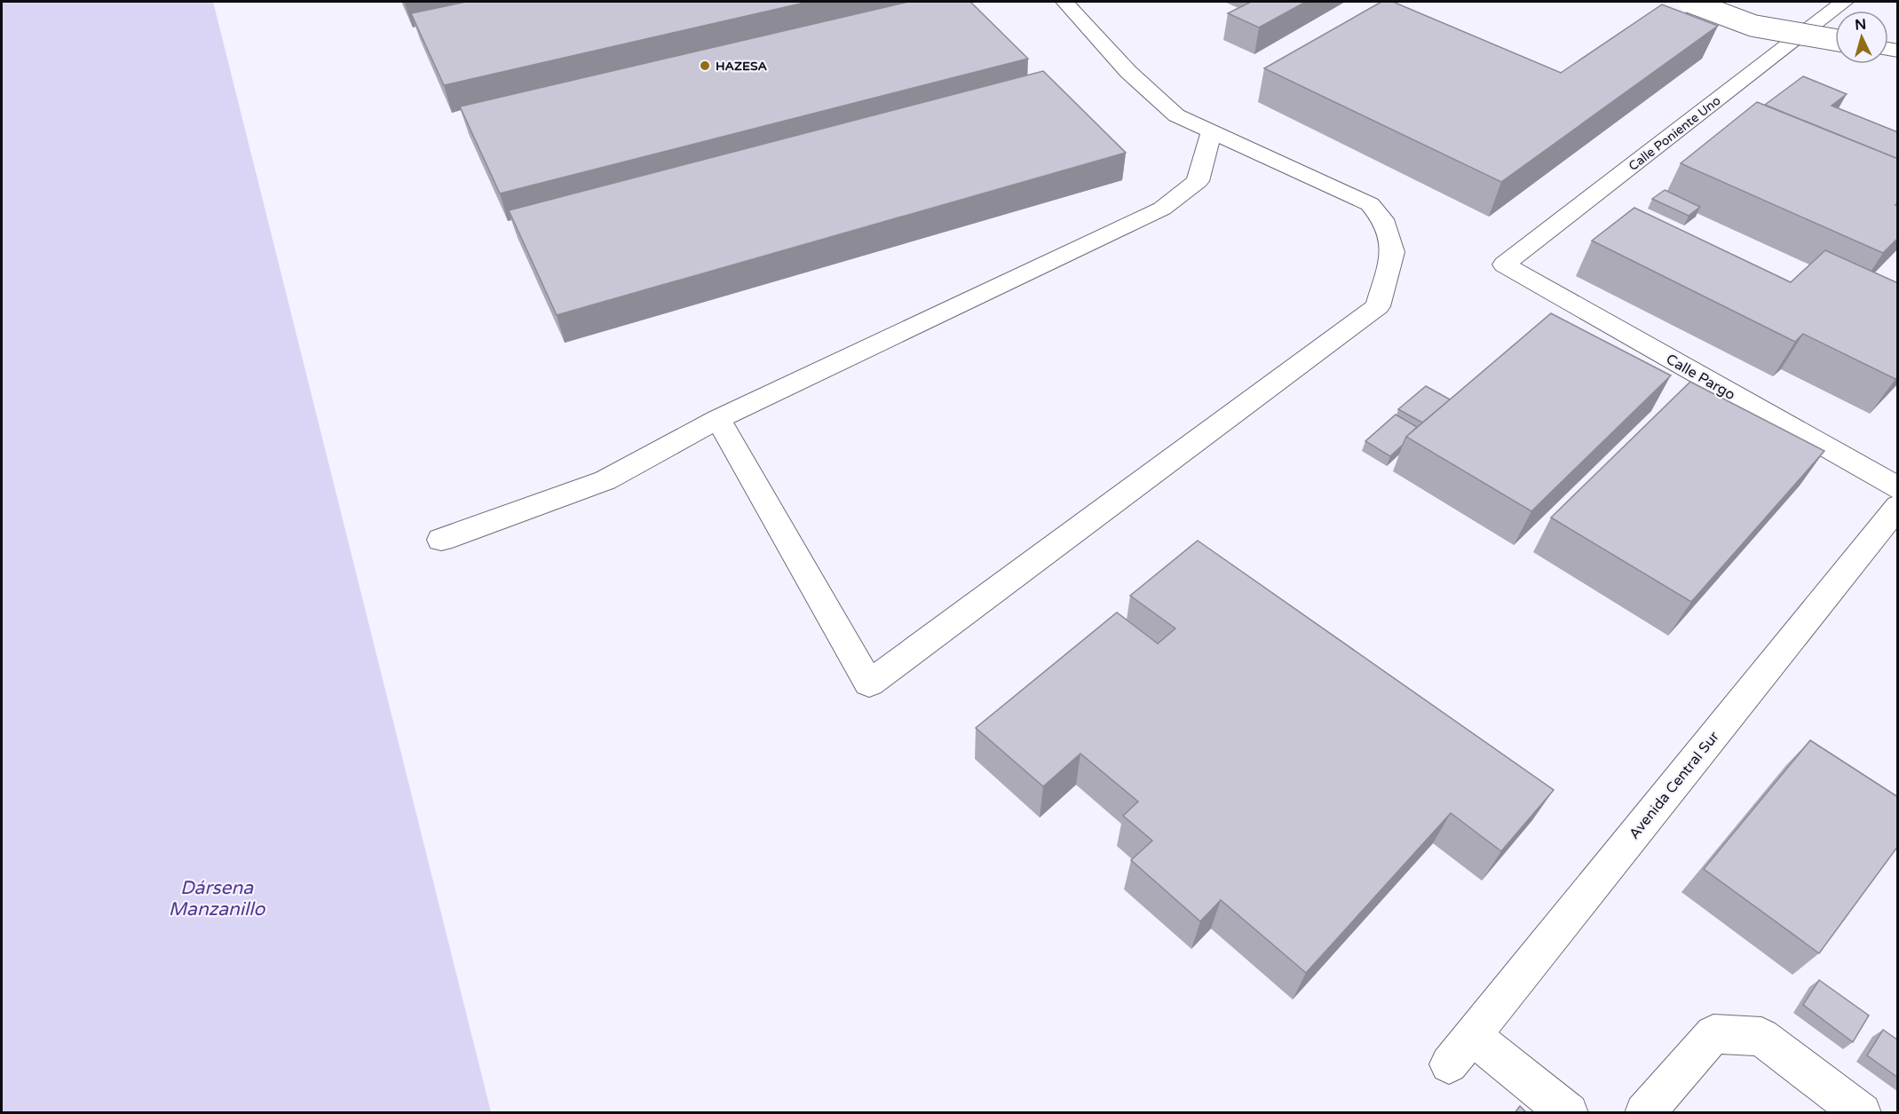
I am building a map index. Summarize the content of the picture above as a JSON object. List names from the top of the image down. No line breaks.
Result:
{"streets":{"street":["Calle Poniente Uno","Calle Pargo","Avenida Central Sur"]},"crossings":[["Calle Poniente Uno","Calle Pargo"]],"water":["Dársena Manzanillo"],"places":["HAZESA"],"north":"top"}
